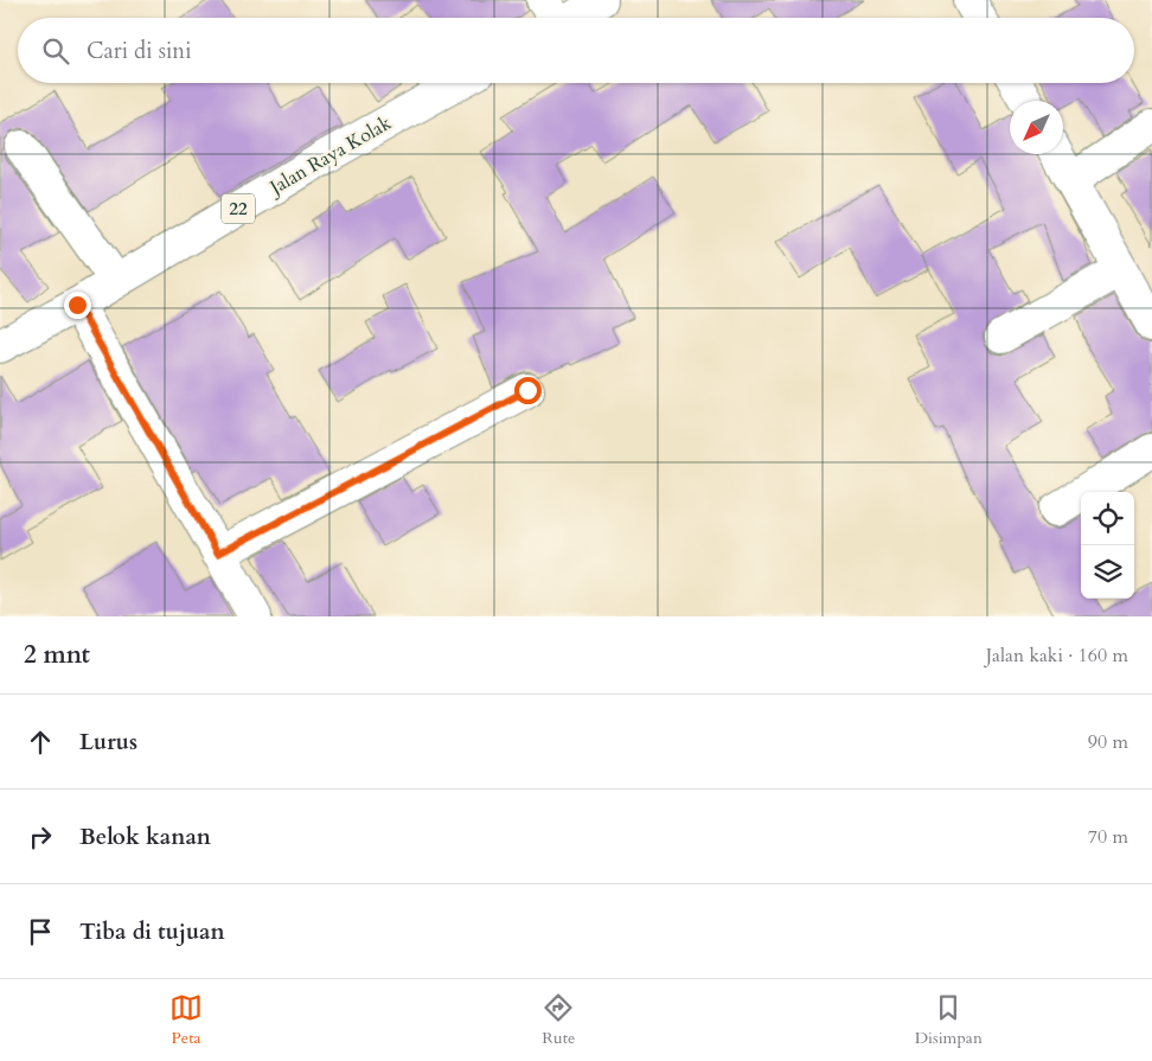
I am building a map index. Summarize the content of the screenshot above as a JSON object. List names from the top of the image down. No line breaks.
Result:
{"streets":{"main road":["Jalan Raya Kolak","22"]},"north":"bottom left","page":{"search":"Cari di sini","heading":["2 mnt","Jalan kaki · 160 m"],"list":[["Lurus","90 m"],["Belok kanan","70 m"],"Tiba di tujuan"],"nav":["Peta","Rute","Disimpan"]}}
